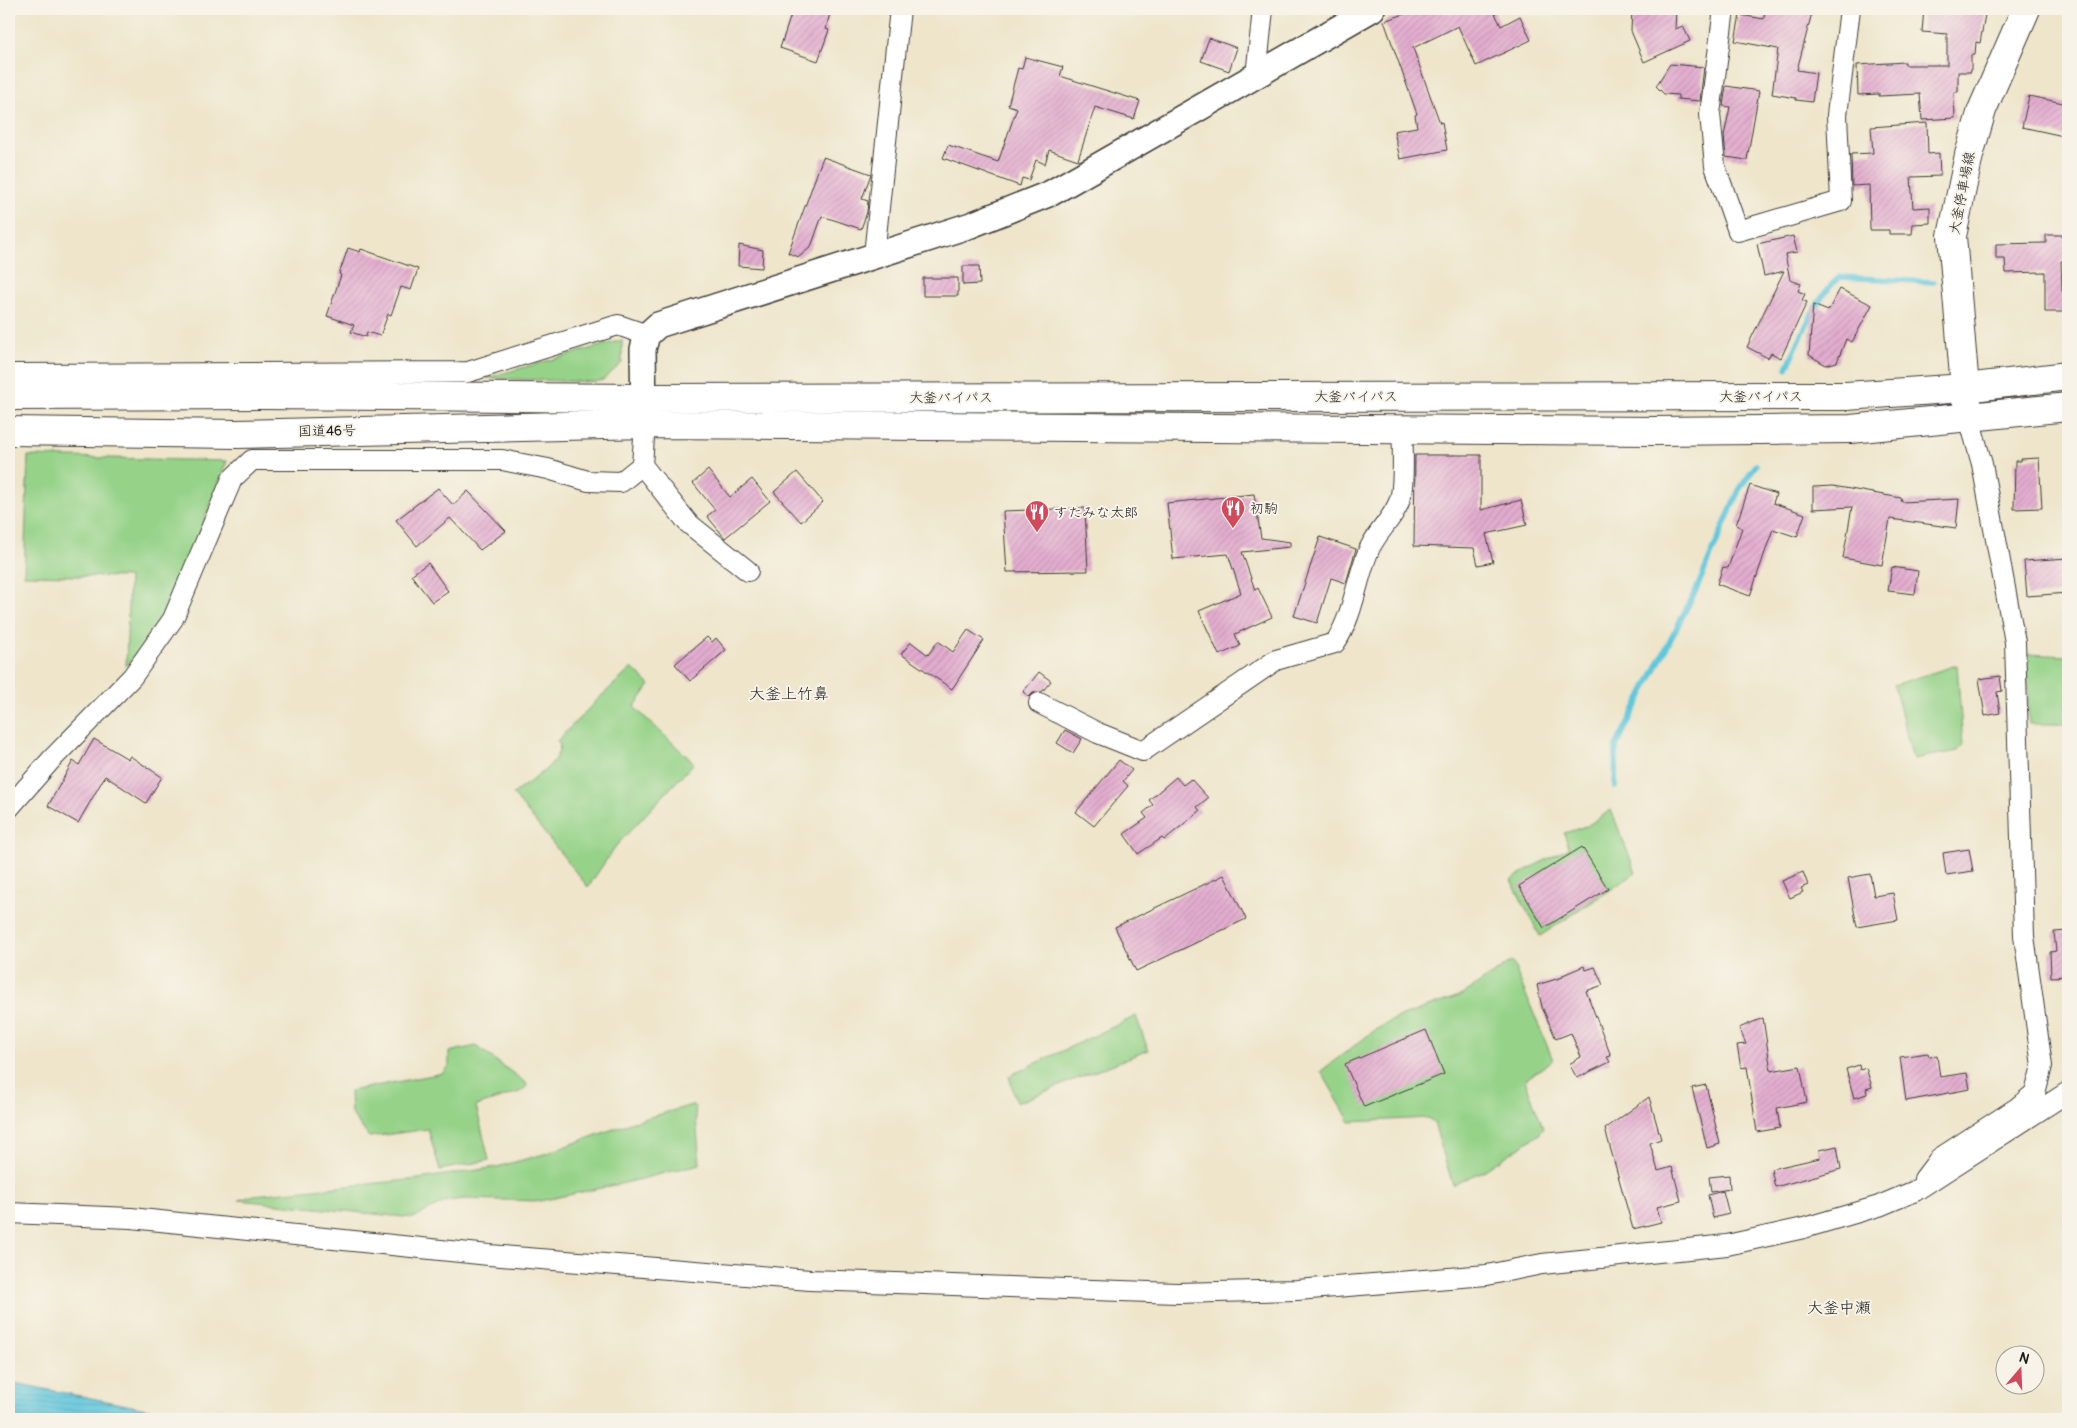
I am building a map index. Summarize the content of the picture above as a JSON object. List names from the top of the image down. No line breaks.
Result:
{"streets":{"main road":["大釜停車場線","大釜バイパス","国道46号"]},"crossings":[["大釜停車場線","大釜バイパス"]],"districts":["大釜上竹鼻","大釜中瀬"],"places":{"restaurant":["初駒","すたみな太郎"]},"north":"top"}
